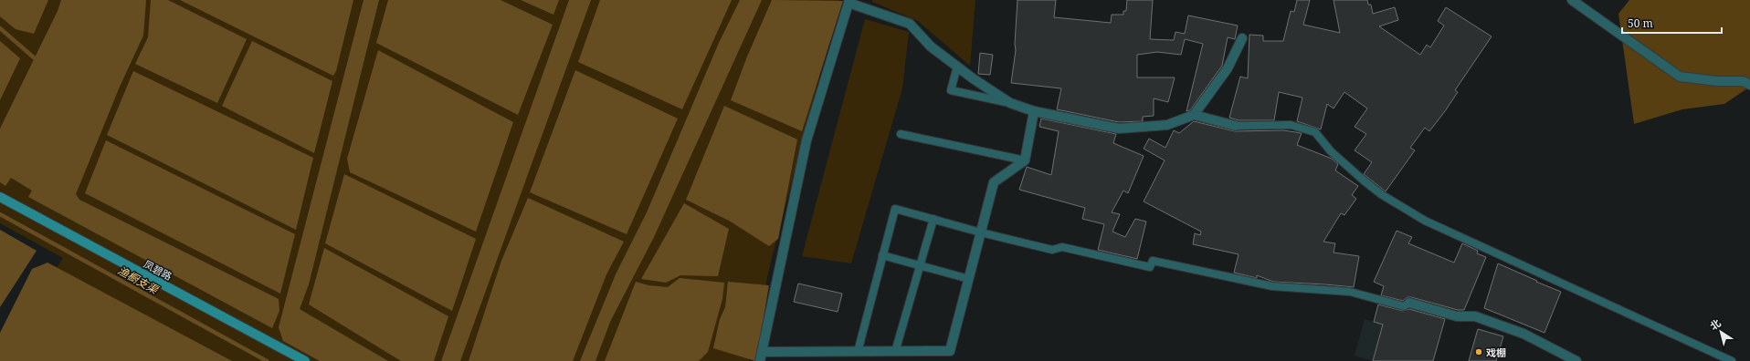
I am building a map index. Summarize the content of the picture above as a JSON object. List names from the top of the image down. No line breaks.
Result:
{"streets":{"main road":["凤碧路"]},"water":["渔橱支渠"],"places":["戏棚"],"scale_bar":"50 m","north":"top left"}
